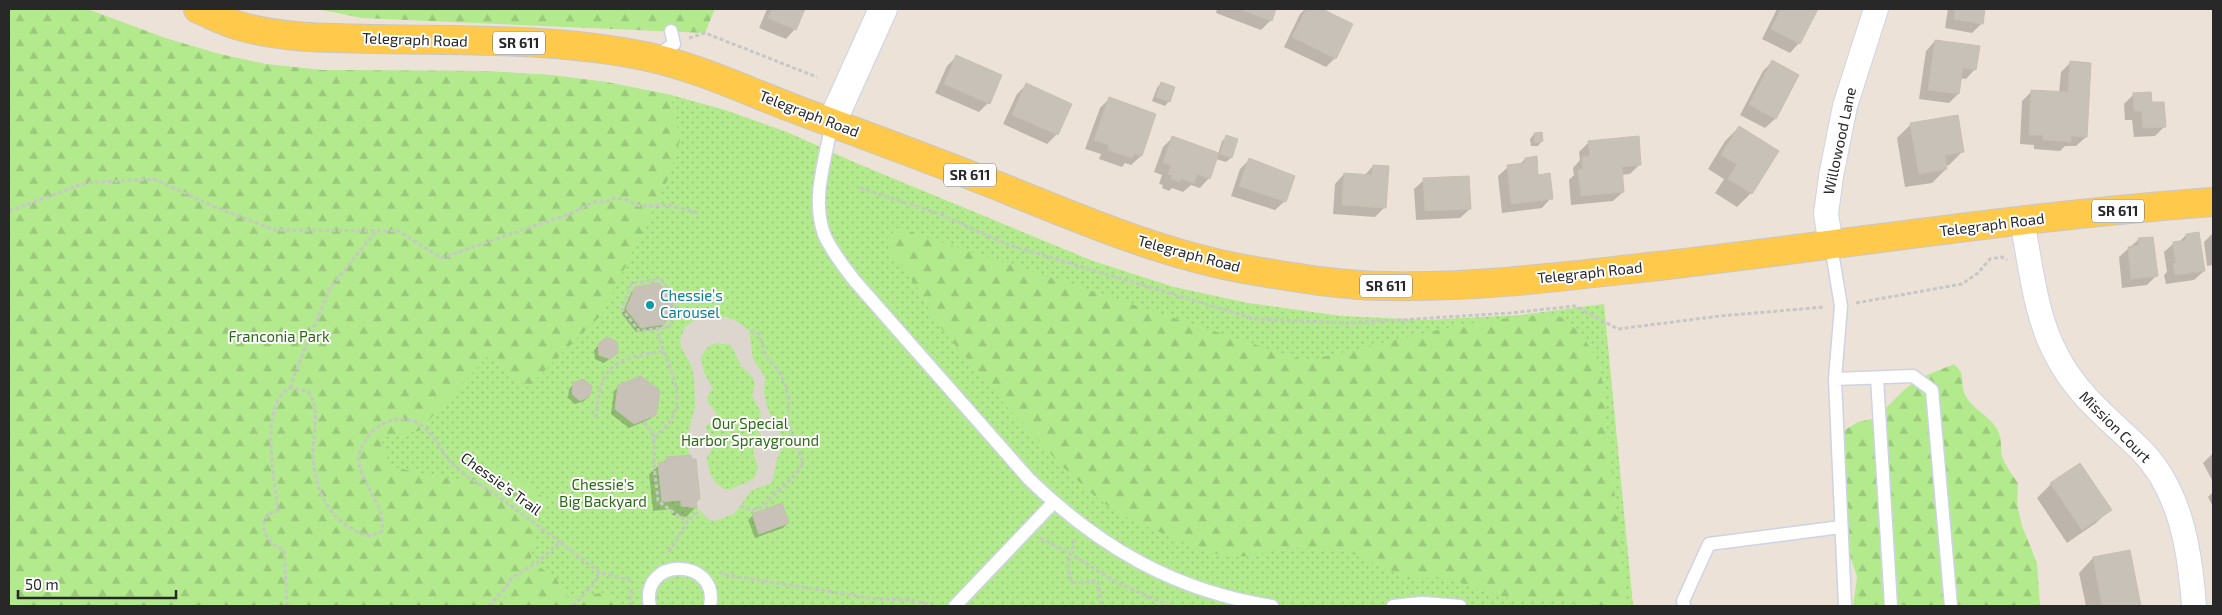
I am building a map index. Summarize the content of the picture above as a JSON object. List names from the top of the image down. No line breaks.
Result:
{"streets":{"main road":["Telegraph Road","SR 611"],"street":["Willowood Lane","Mission Court"],"path":["Chessie’s Trail"]},"crossings":[["Telegraph Road","Willowood Lane"],["Telegraph Road","Mission Court"]],"parks":["Franconia Park","Our Special Harbor Sprayground","Chessie's Big Backyard"],"places":["Chessie’s Carousel"],"scale_bar":"50 m"}
